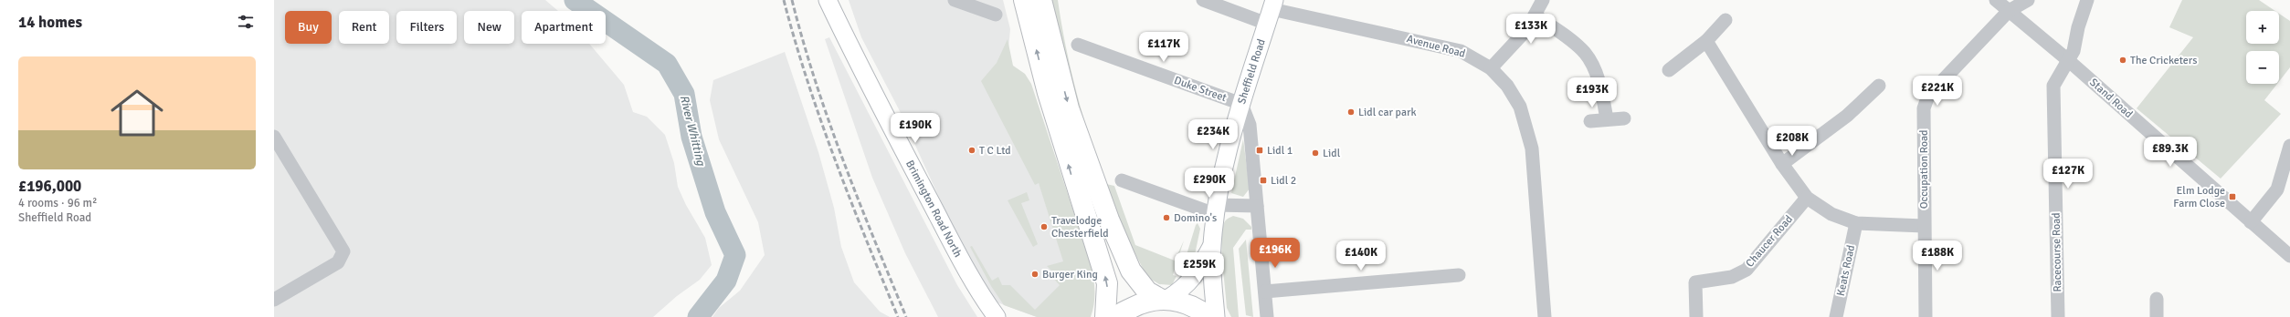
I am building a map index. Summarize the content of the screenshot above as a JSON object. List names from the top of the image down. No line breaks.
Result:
{"streets":{"main road":["Sheffield Road","Brimington Road North"],"street":["Avenue Road","Duke Street","Stand Road","Occupation Road","Chaucer Road","Racecourse Road","Keats Road"]},"crossings":[["Avenue Road","Sheffield Road"],["Sheffield Road","Duke Street"],["Stand Road","Occupation Road"],["Stand Road","Racecourse Road"]],"water":["River Whitting"],"places":{"other":["The Cricketers","Lidl car park","T C Ltd","Lidl","Domino's","Travelodge Chesterfield","Burger King"],"transit":["Lidl 1","Lidl 2","Elm Lodge Farm Close"]},"page":{"heading":"14 homes","map_buttons":["+","−"],"chip":["Buy","Rent","Filters","New","Apartment"],"price":["£133K","£117K","£221K","£193K","£190K","£234K","£208K","£89.3K","£127K","£290K","£196K","£140K","£188K","£259K"],"list":[{"name":"£196,000","note":"4 rooms · 96 m² · Sheffield Road"}]}}
